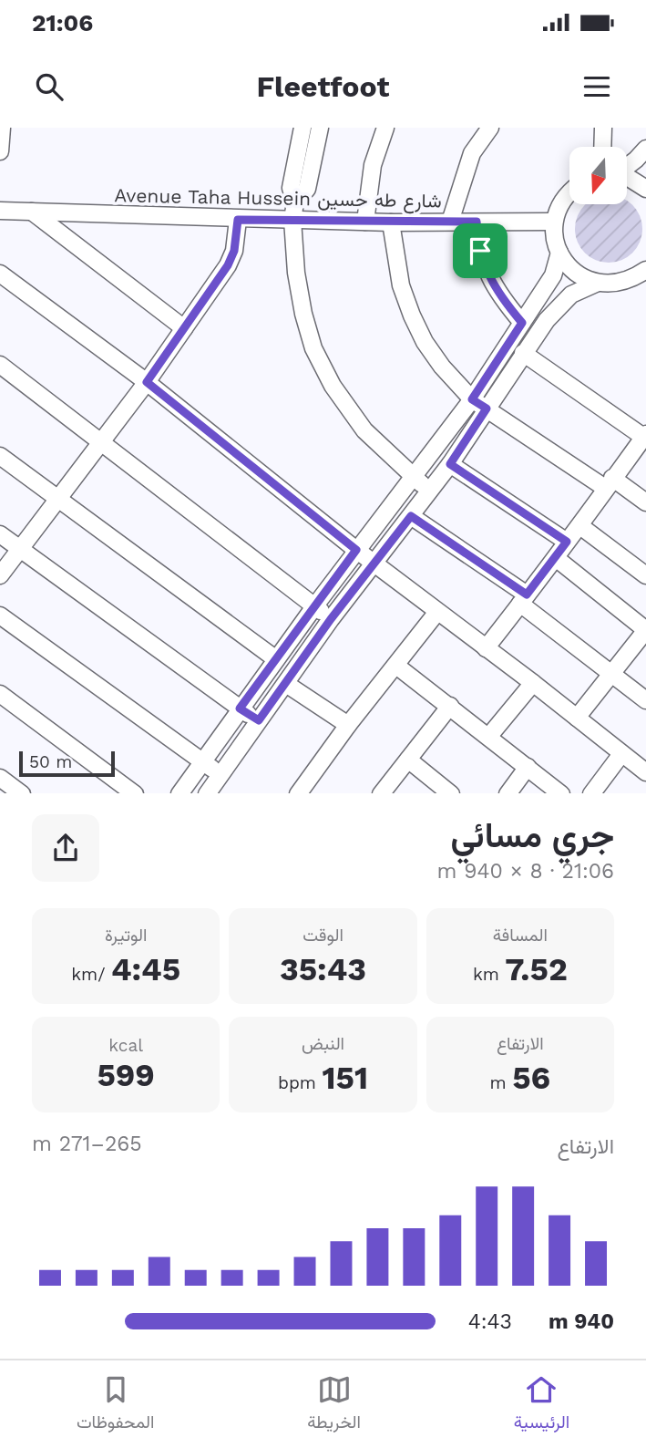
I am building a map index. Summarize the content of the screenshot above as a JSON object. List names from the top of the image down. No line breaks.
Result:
{"streets":{"street":["Avenue Taha Hussein شارع طه حسين"]},"scale_bar":"50 m","north":"bottom","page":{"status":"21:06","header":"Fleetfoot","scale":"50 m","heading":["جري مسائي","21:06 · 8 × 940 m"],"stats":[["المسافة","7.52 km"],["الوقت","35:43"],["الوتيرة","4:45 /km"],["الارتفاع","56 m"],["النبض","151 bpm"],["kcal","599"]],"chart":["الارتفاع","265–271 m"],"list":[{"name":"940 m","note":"4:43"}],"tabs":["الرئيسية","الخريطة","المحفوظات"]}}
